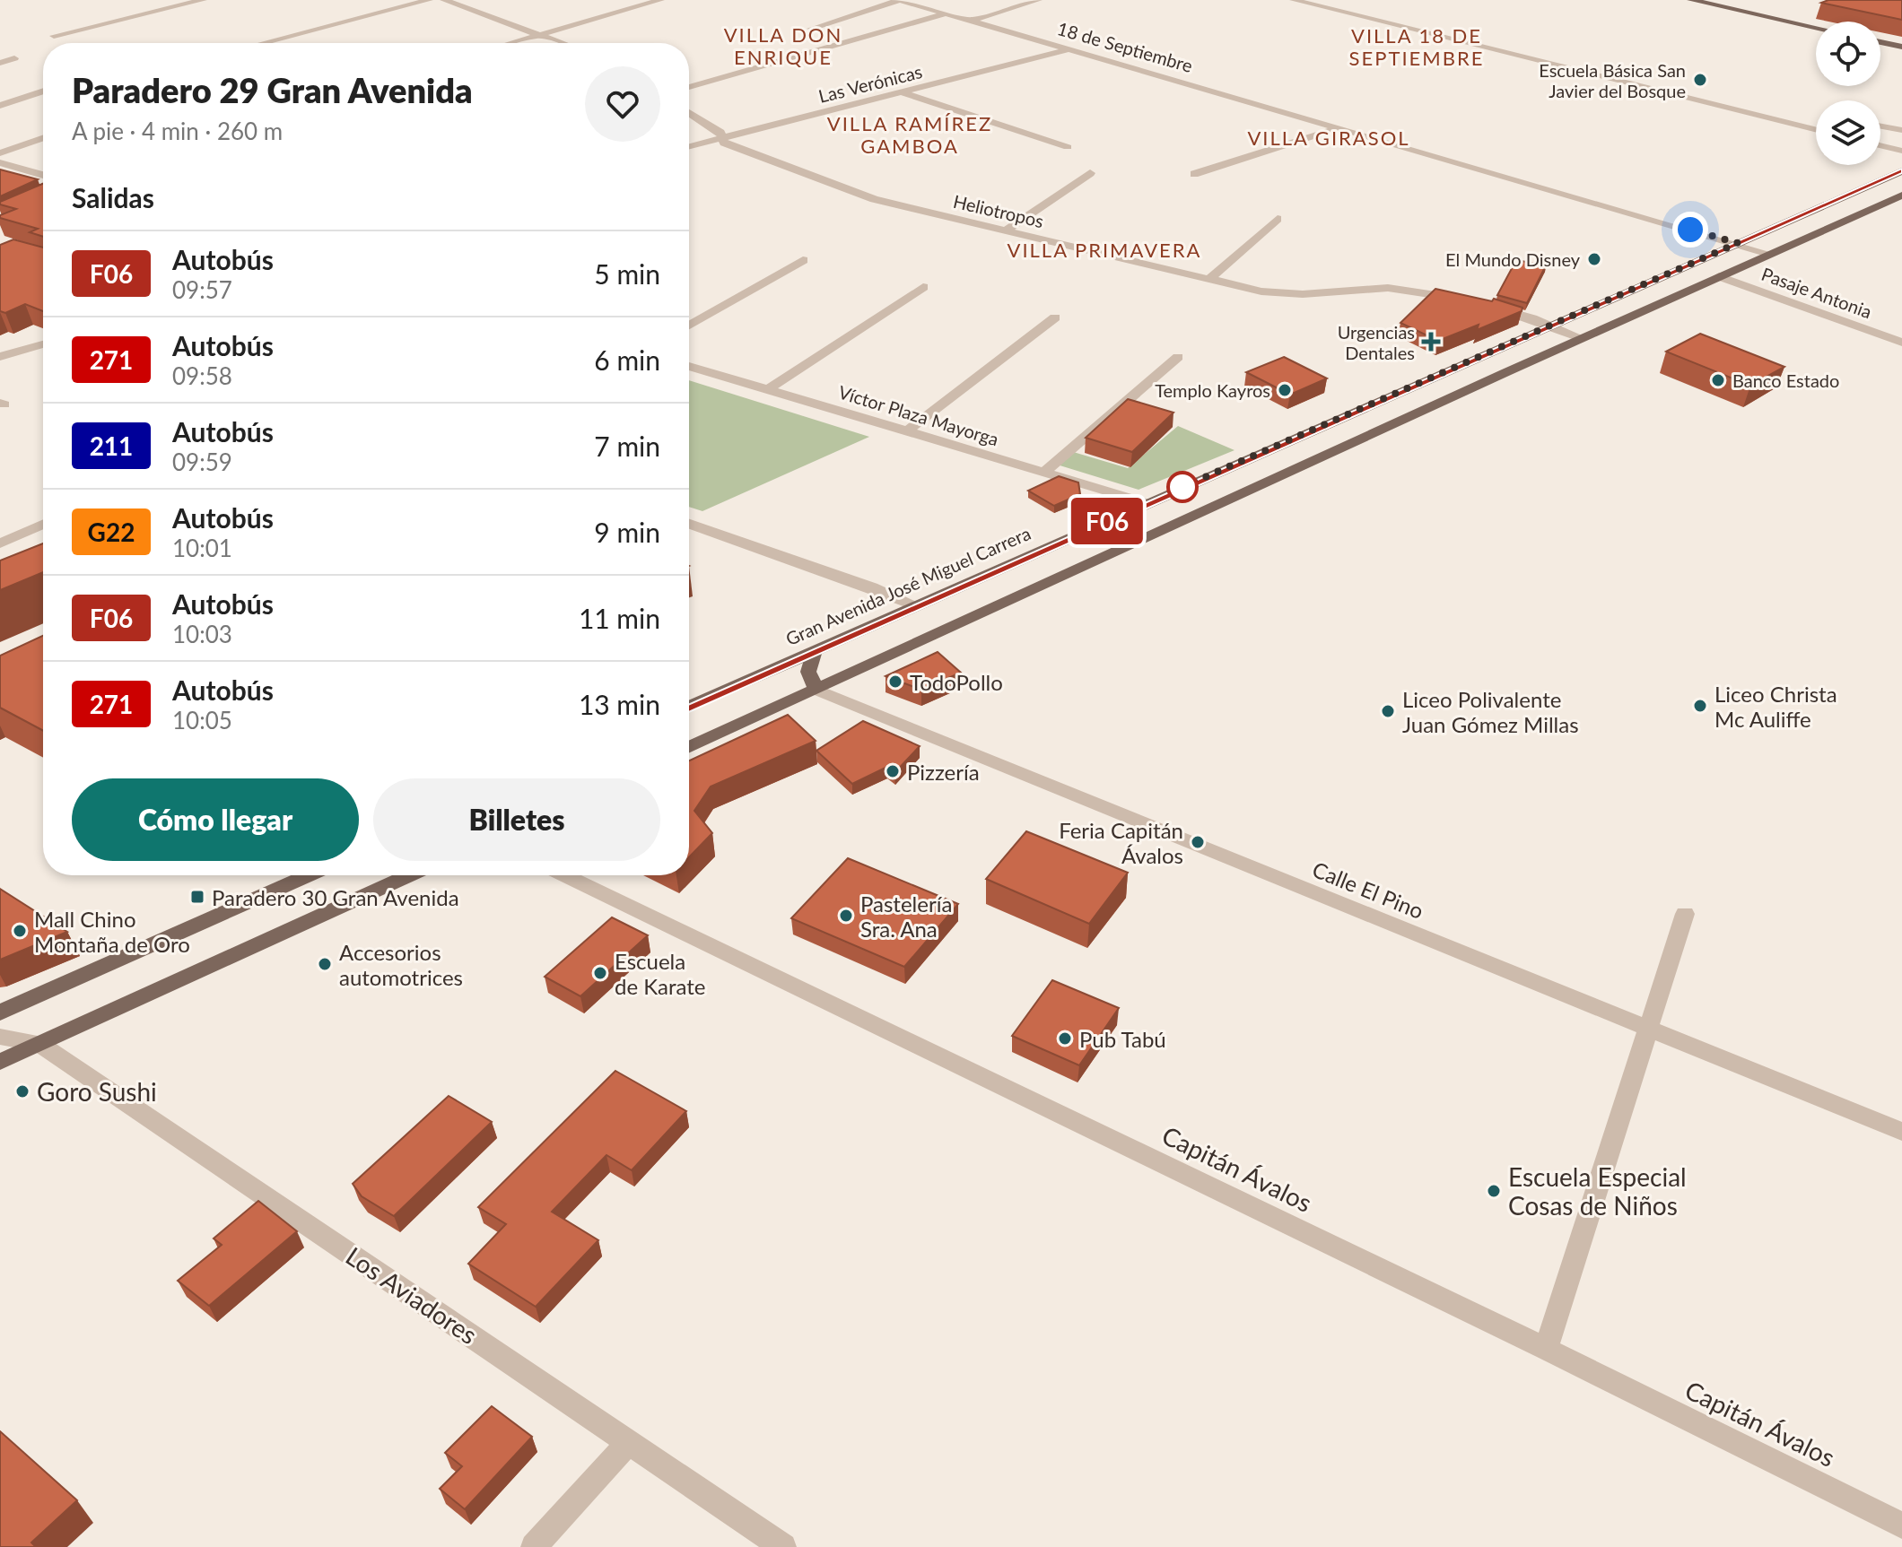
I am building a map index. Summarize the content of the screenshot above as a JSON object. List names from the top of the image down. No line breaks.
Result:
{"streets":{"main road":["Gran Avenida José Miguel Carrera"],"street":["18 de Septiembre","Las Verónicas","Heliotropos","Pasaje Antonia","Víctor Plaza Mayorga","Calle El Pino","Capitán Ávalos","Los Aviadores"]},"crossings":[["18 de Septiembre","Las Verónicas"],["18 de Septiembre","Gran Avenida José Miguel Carrera"],["Las Verónicas","Heliotropos"],["Víctor Plaza Mayorga","Gran Avenida José Miguel Carrera"]],"districts":["VILLA DON ENRIQUE","VILLA 18 DE SEPTIEMBRE","VILLA RAMÍREZ GAMBOA","VILLA GIRASOL","VILLA PRIMAVERA"],"places":{"other":["Escuela Básica San Javier del Bosque","El Mundo Disney","Banco Estado","Templo Kayros","TodoPollo","Liceo Christa Mc Auliffe","Liceo Polivalente Juan Gómez Millas","Pizzería","Feria Capitán Ávalos","Pastelería Sra. Ana","Mall Chino Montaña de Oro","Accesorios automotrices","Escuela de Karate","Pub Tabú","Goro Sushi","Escuela Especial Cosas de Niños"],"health":["Urgencias Dentales"],"transit":["Paradero 30 Gran Avenida"]},"lines":["bus line F06"],"page":{"on_map":"F06","heading":[["Paradero 29 Gran Avenida","A pie · 4 min · 260 m"],"Salidas"],"list":[{"mark":"F06","name":"Autobús","note":"09:57","value":"5 min"},{"mark":"271","name":"Autobús","note":"09:58","value":"6 min"},{"mark":"211","name":"Autobús","note":"09:59","value":"7 min"},{"mark":"G22","name":"Autobús","note":"10:01","value":"9 min"},{"mark":"F06","name":"Autobús","note":"10:03","value":"11 min"},{"mark":"271","name":"Autobús","note":"10:05","value":"13 min"}],"buttons":["Cómo llegar","Billetes"]}}
